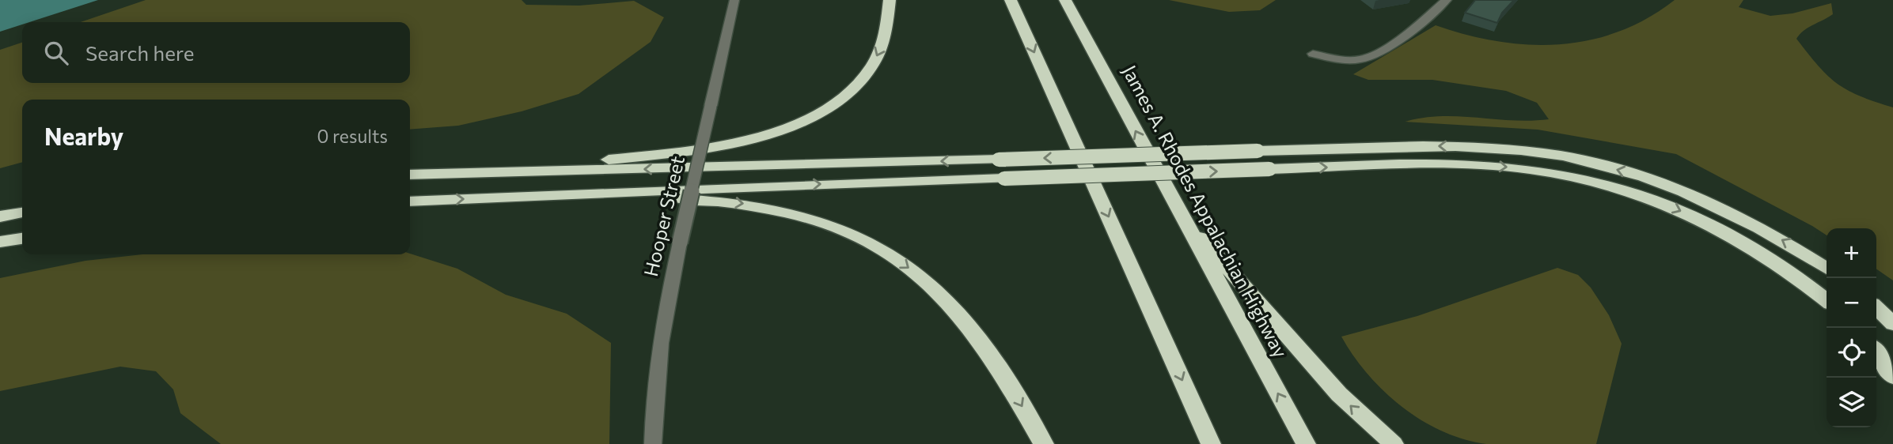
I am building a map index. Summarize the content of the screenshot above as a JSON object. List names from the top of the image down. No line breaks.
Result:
{"streets":{"highway":["James A. Rhodes Appalachian Highway"],"street":["Hooper Street"]},"page":{"search":"Search here","heading":["Nearby","0 results"],"map_buttons":["+","−"]}}
